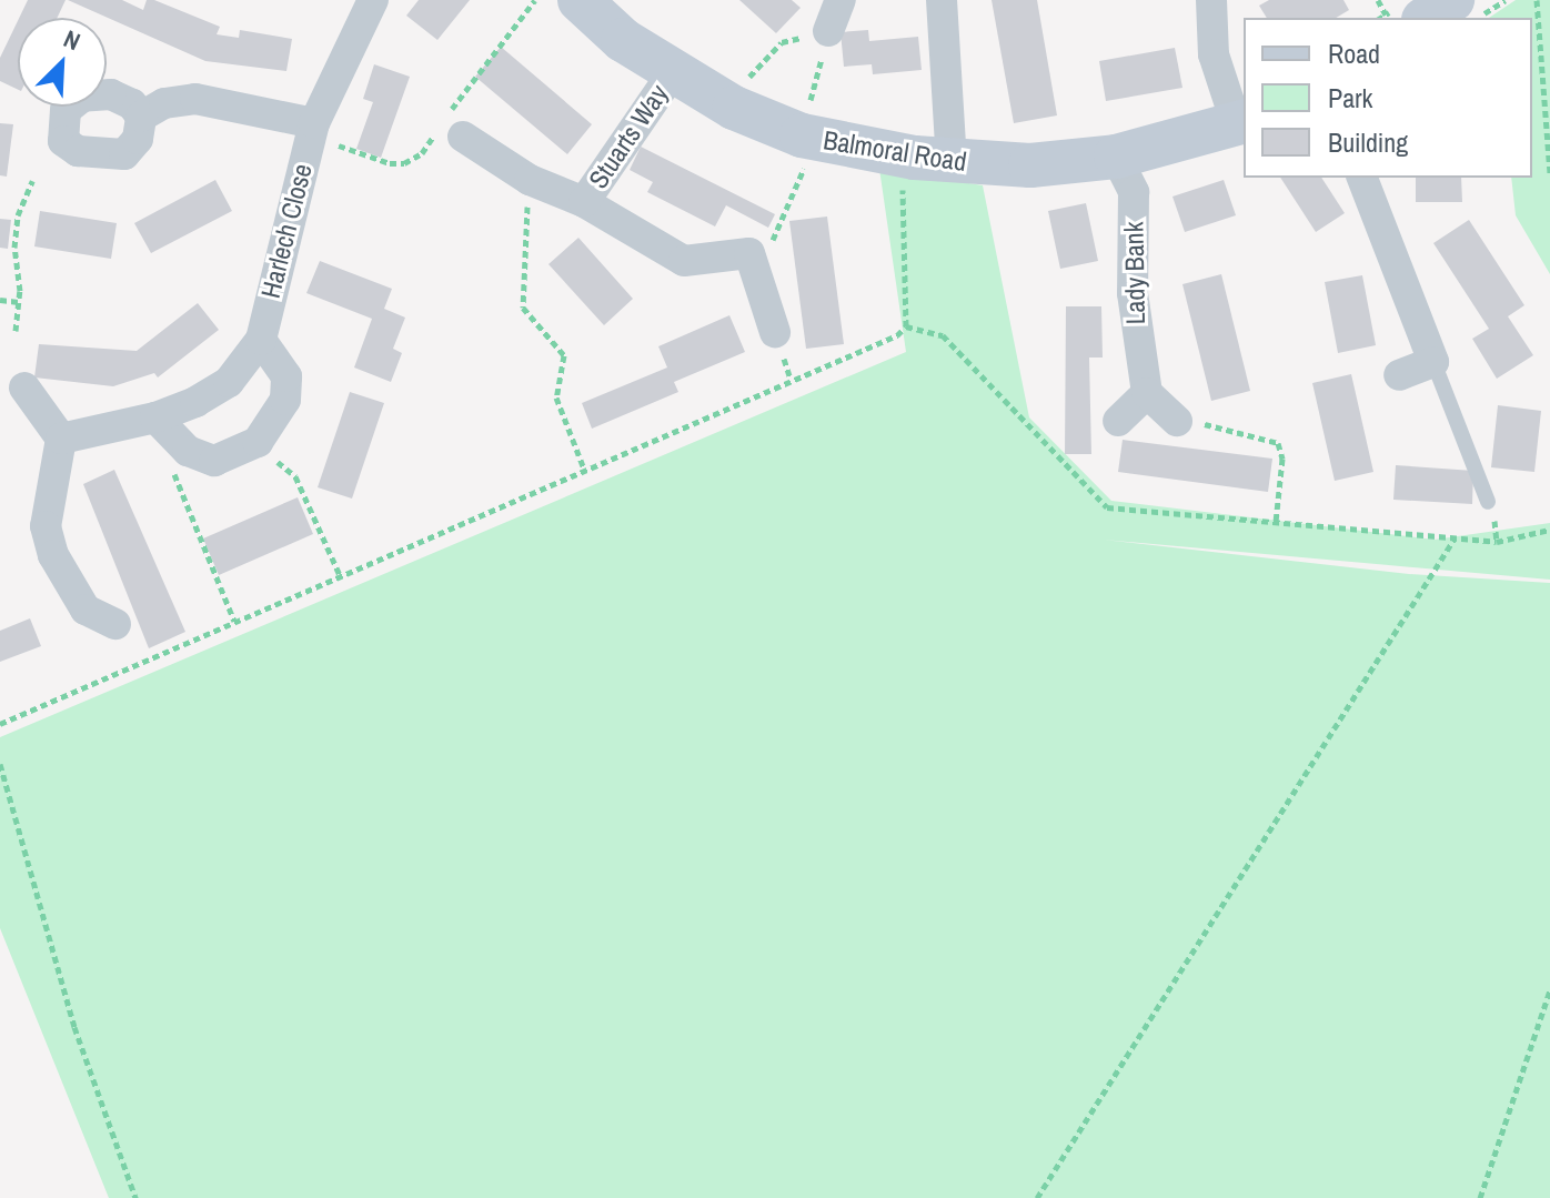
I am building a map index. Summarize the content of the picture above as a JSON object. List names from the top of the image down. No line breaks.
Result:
{"streets":{"street":["Stuarts Way","Balmoral Road","Harlech Close","Lady Bank"]},"crossings":[["Stuarts Way","Balmoral Road"],["Balmoral Road","Lady Bank"]],"legend":["Road","Park","Building"],"north":"top right"}
